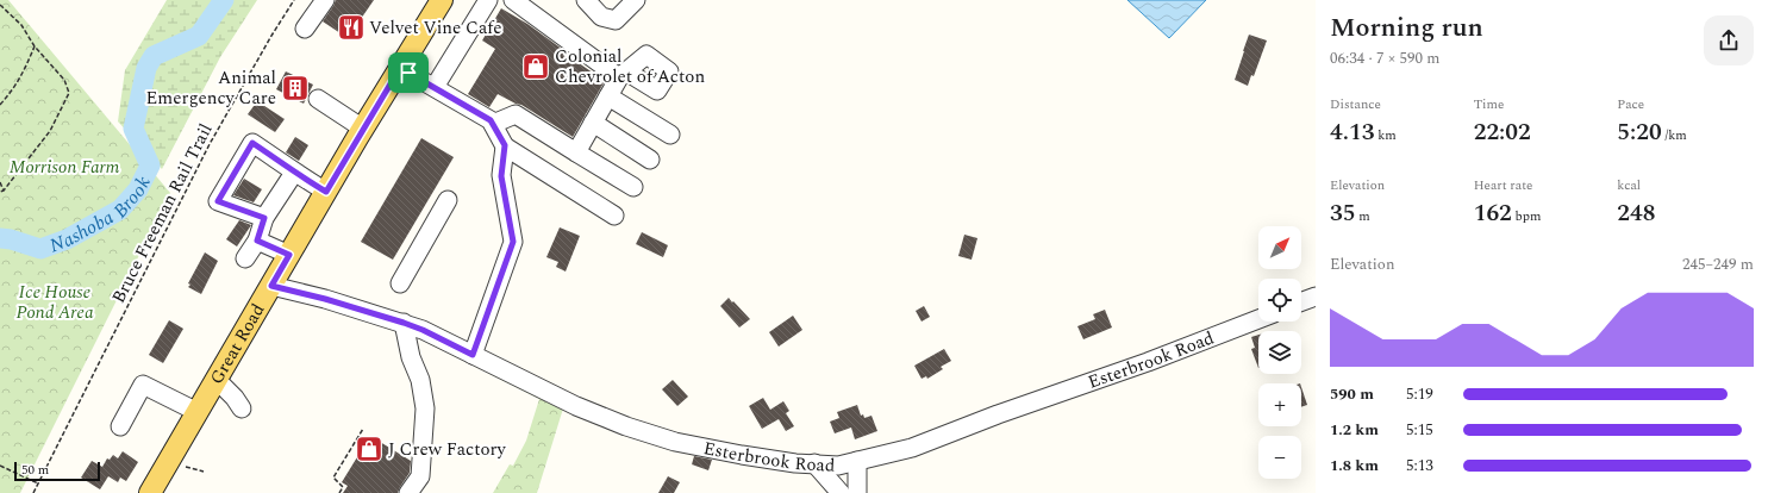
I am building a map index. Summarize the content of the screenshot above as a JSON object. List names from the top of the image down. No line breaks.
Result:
{"streets":{"main road":["Great Road"],"street":["Esterbrook Road"],"path":["Bruce Freeman Rail Trail"]},"crossings":[["Great Road","Esterbrook Road"]],"water":["Nashoba Brook"],"parks":["Morrison Farm","Ice House Pond Area"],"places":{"restaurant":["Velvet Vine Cafe"],"shop":["Colonial Chevrolet of Acton","J Crew Factory"],"building":["Animal Emergency Care"]},"scale_bar":"50 m","north":"top right","page":{"heading":["Morning run","06:34 · 7 × 590 m"],"stats":[["Distance","4.13 km"],["Time","22:02"],["Pace","5:20 /km"],["Elevation","35 m"],["Heart rate","162 bpm"],["kcal","248"]],"map_buttons":["+","−"],"chart":["Elevation","245–249 m"],"list":[{"name":"590 m","note":"5:19"},{"name":"1.2 km","note":"5:15"},{"name":"1.8 km","note":"5:13"}],"scale":"50 m"}}
